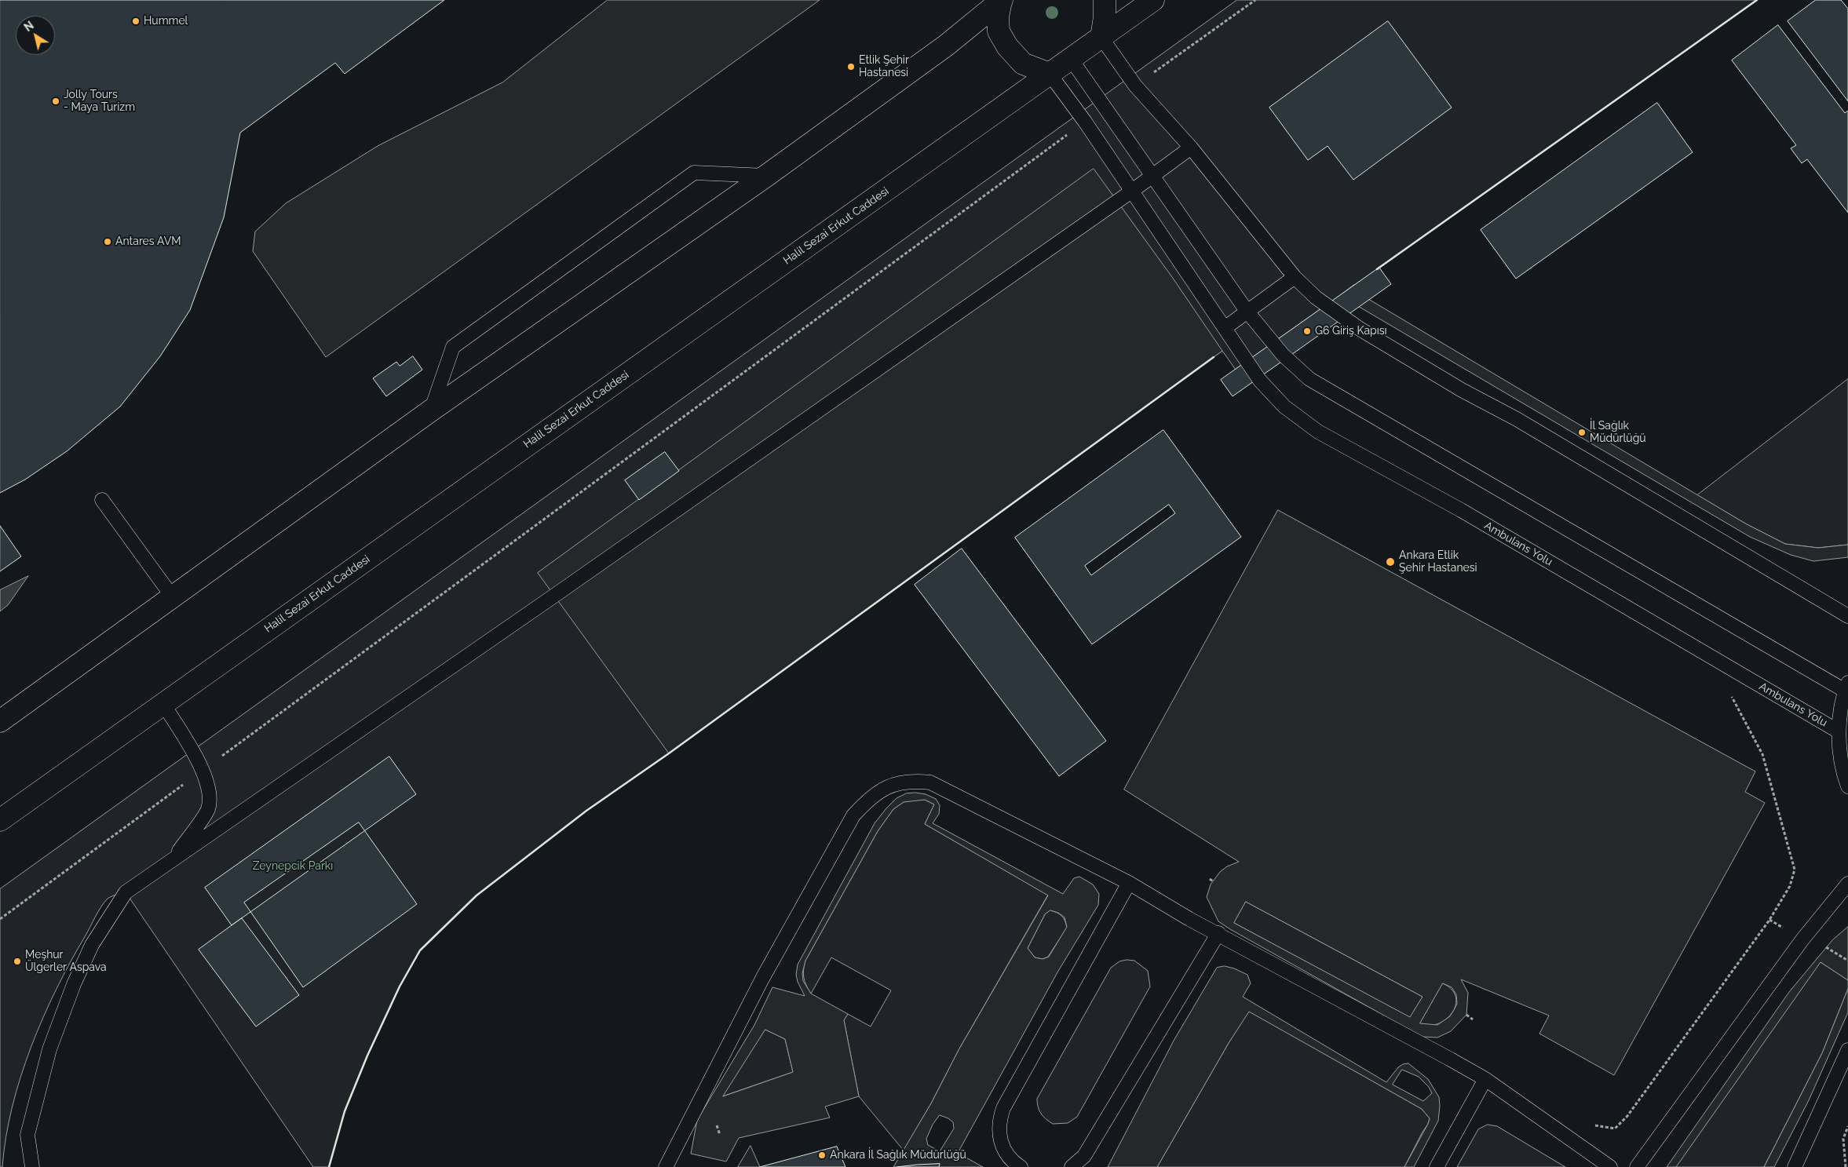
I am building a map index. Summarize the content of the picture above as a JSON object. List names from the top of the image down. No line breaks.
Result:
{"streets":{"main road":["Halil Sezai Erkut Caddesi"],"lane":["Ambulans Yolu"]},"crossings":[["Halil Sezai Erkut Caddesi","Ambulans Yolu"]],"parks":["Zeynepcik Parkı"],"places":["Hummel","Etlik Şehir Hastanesi","Jolly Tours - Maya Turizm","Antares AVM","G6 Giriş Kapısı","İl Sağlık Müdürlüğü","Ankara Etlik Şehir Hastanesi","Meşhur Ülgerler Aspava","Ankara İl Sağlık Müdürlüğü"],"north":"top left"}
